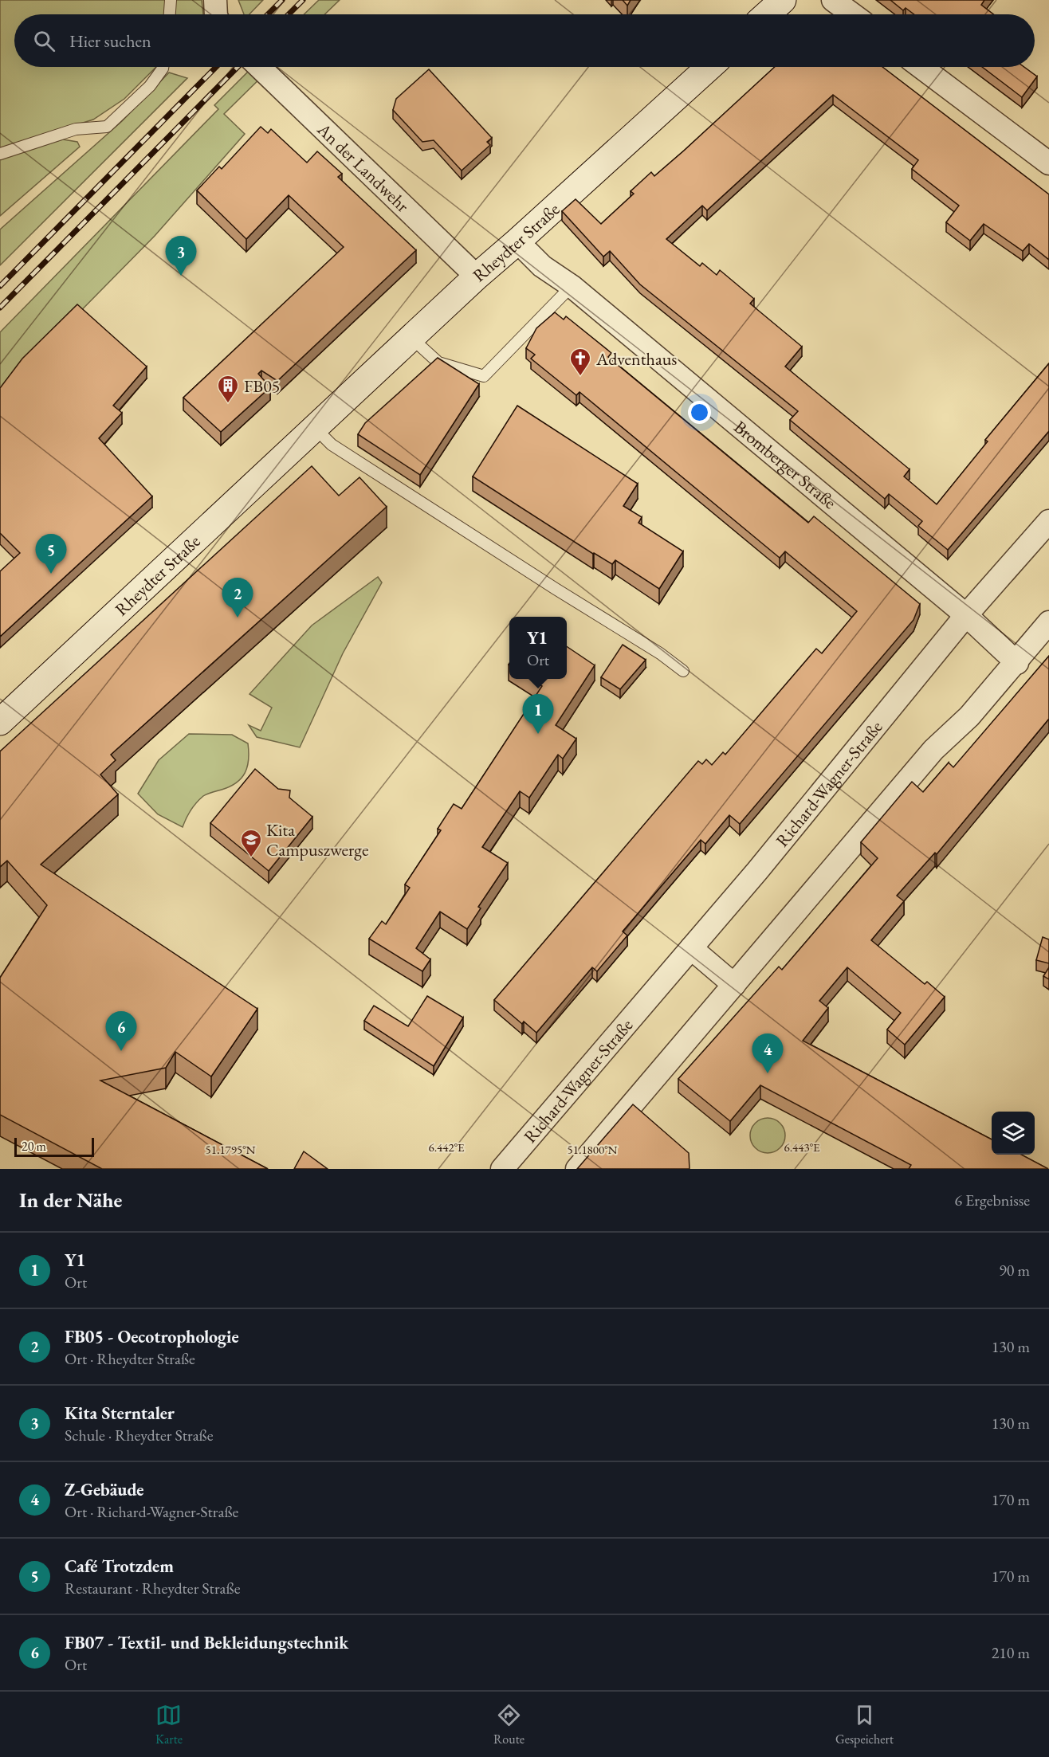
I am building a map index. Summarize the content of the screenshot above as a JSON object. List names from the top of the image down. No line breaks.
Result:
{"streets":{"main road":["Rheydter Straße"],"street":["An der Landwehr","Bromberger Straße","Richard-Wagner-Straße"]},"crossings":[["An der Landwehr","Rheydter Straße"],["Rheydter Straße","Bromberger Straße"],["Bromberger Straße","Richard-Wagner-Straße"]],"places":{"church":["Adventhaus"],"building":["FB05"],"school or university":["Kita Campuszwerge"]},"scale_bar":"20 m","page":{"search":"Hier suchen","pins":["3","5","2","1","6","4"],"popup":["Y1","Ort"],"scale":"20 m","heading":["In der Nähe","6 Ergebnisse"],"list":[{"mark":"1","name":"Y1","note":"Ort","value":"90 m"},{"mark":"2","name":"FB05 - Oecotrophologie","note":"Ort · Rheydter Straße","value":"130 m"},{"mark":"3","name":"Kita Sterntaler","note":"Schule · Rheydter Straße","value":"130 m"},{"mark":"4","name":"Z-Gebäude","note":"Ort · Richard-Wagner-Straße","value":"170 m"},{"mark":"5","name":"Café Trotzdem","note":"Restaurant · Rheydter Straße","value":"170 m"},{"mark":"6","name":"FB07 - Textil- und Bekleidungstechnik","note":"Ort","value":"210 m"}],"nav":["Karte","Route","Gespeichert"]},"coordinates":["6.442°E","6.443°E","51.1795°N","51.1800°N"]}
